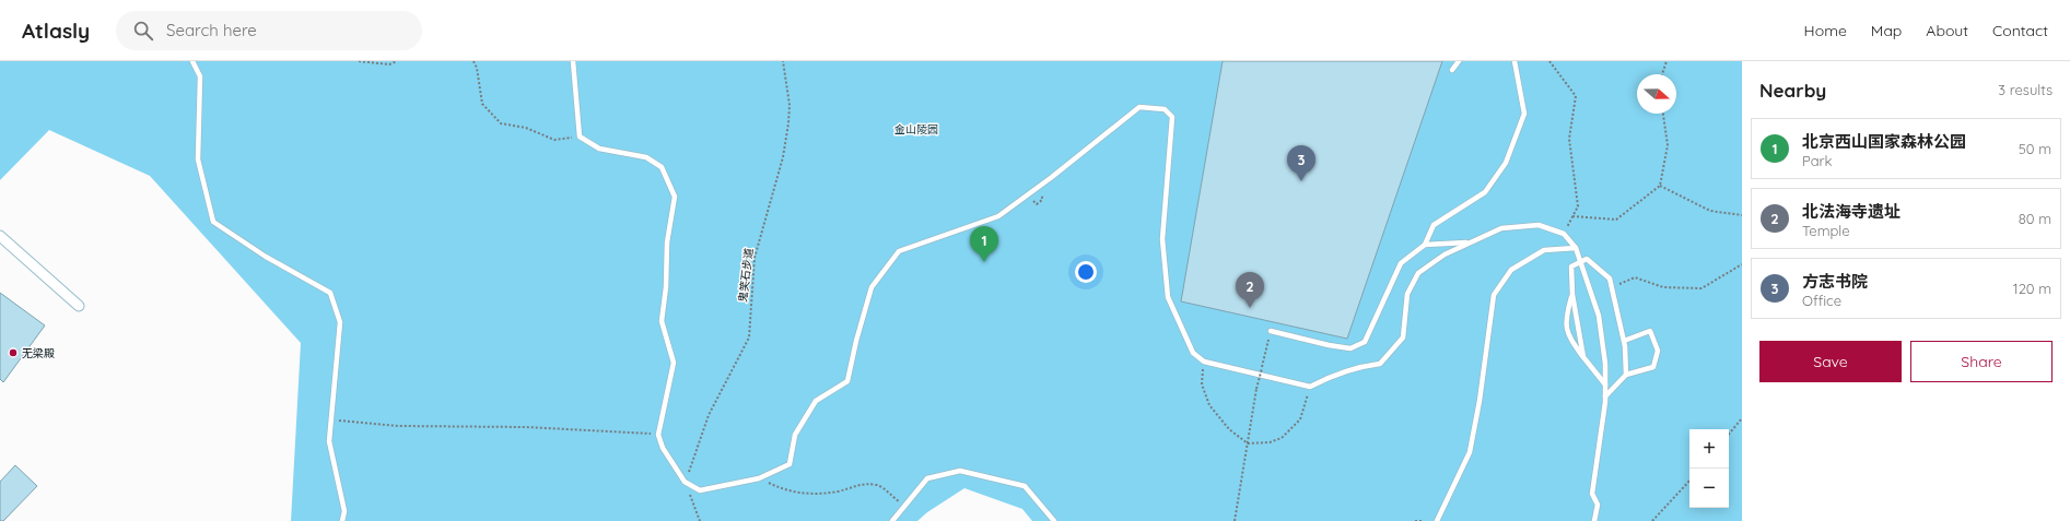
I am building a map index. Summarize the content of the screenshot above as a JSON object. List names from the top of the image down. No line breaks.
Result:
{"streets":{"path":["鬼笑石步道"]},"parks":["金山陵园"],"places":["无梁殿"],"north":"right","page":{"header":"Atlasly","search":"Search here","nav":["Home","Map","About","Contact"],"heading":["Nearby","3 results"],"list":[{"mark":"1","name":"北京西山国家森林公园","note":"Park","value":"50 m"},{"mark":"2","name":"北法海寺遗址","note":"Temple","value":"80 m"},{"mark":"3","name":"方志书院","note":"Office","value":"120 m"}],"pins":["3","1","2"],"buttons":["Save","Share"],"map_buttons":["+","−"]}}
